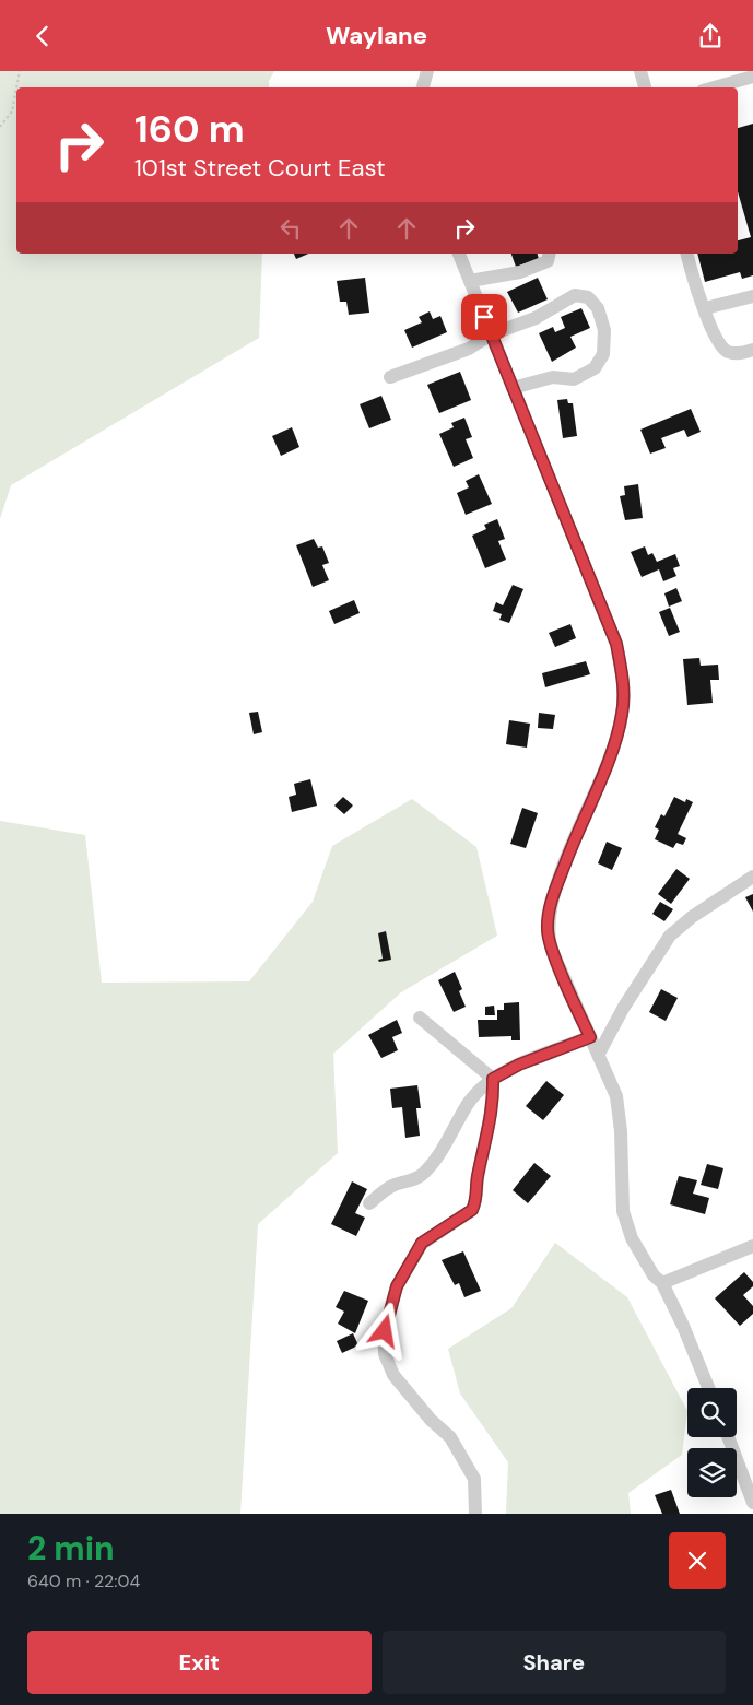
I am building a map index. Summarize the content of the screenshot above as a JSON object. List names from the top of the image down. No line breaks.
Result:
{"page":{"header":"Waylane","turn":["160 m","101st Street Court East"],"heading":["2 min","640 m · 22:04"],"buttons":["Exit","Share"]}}
